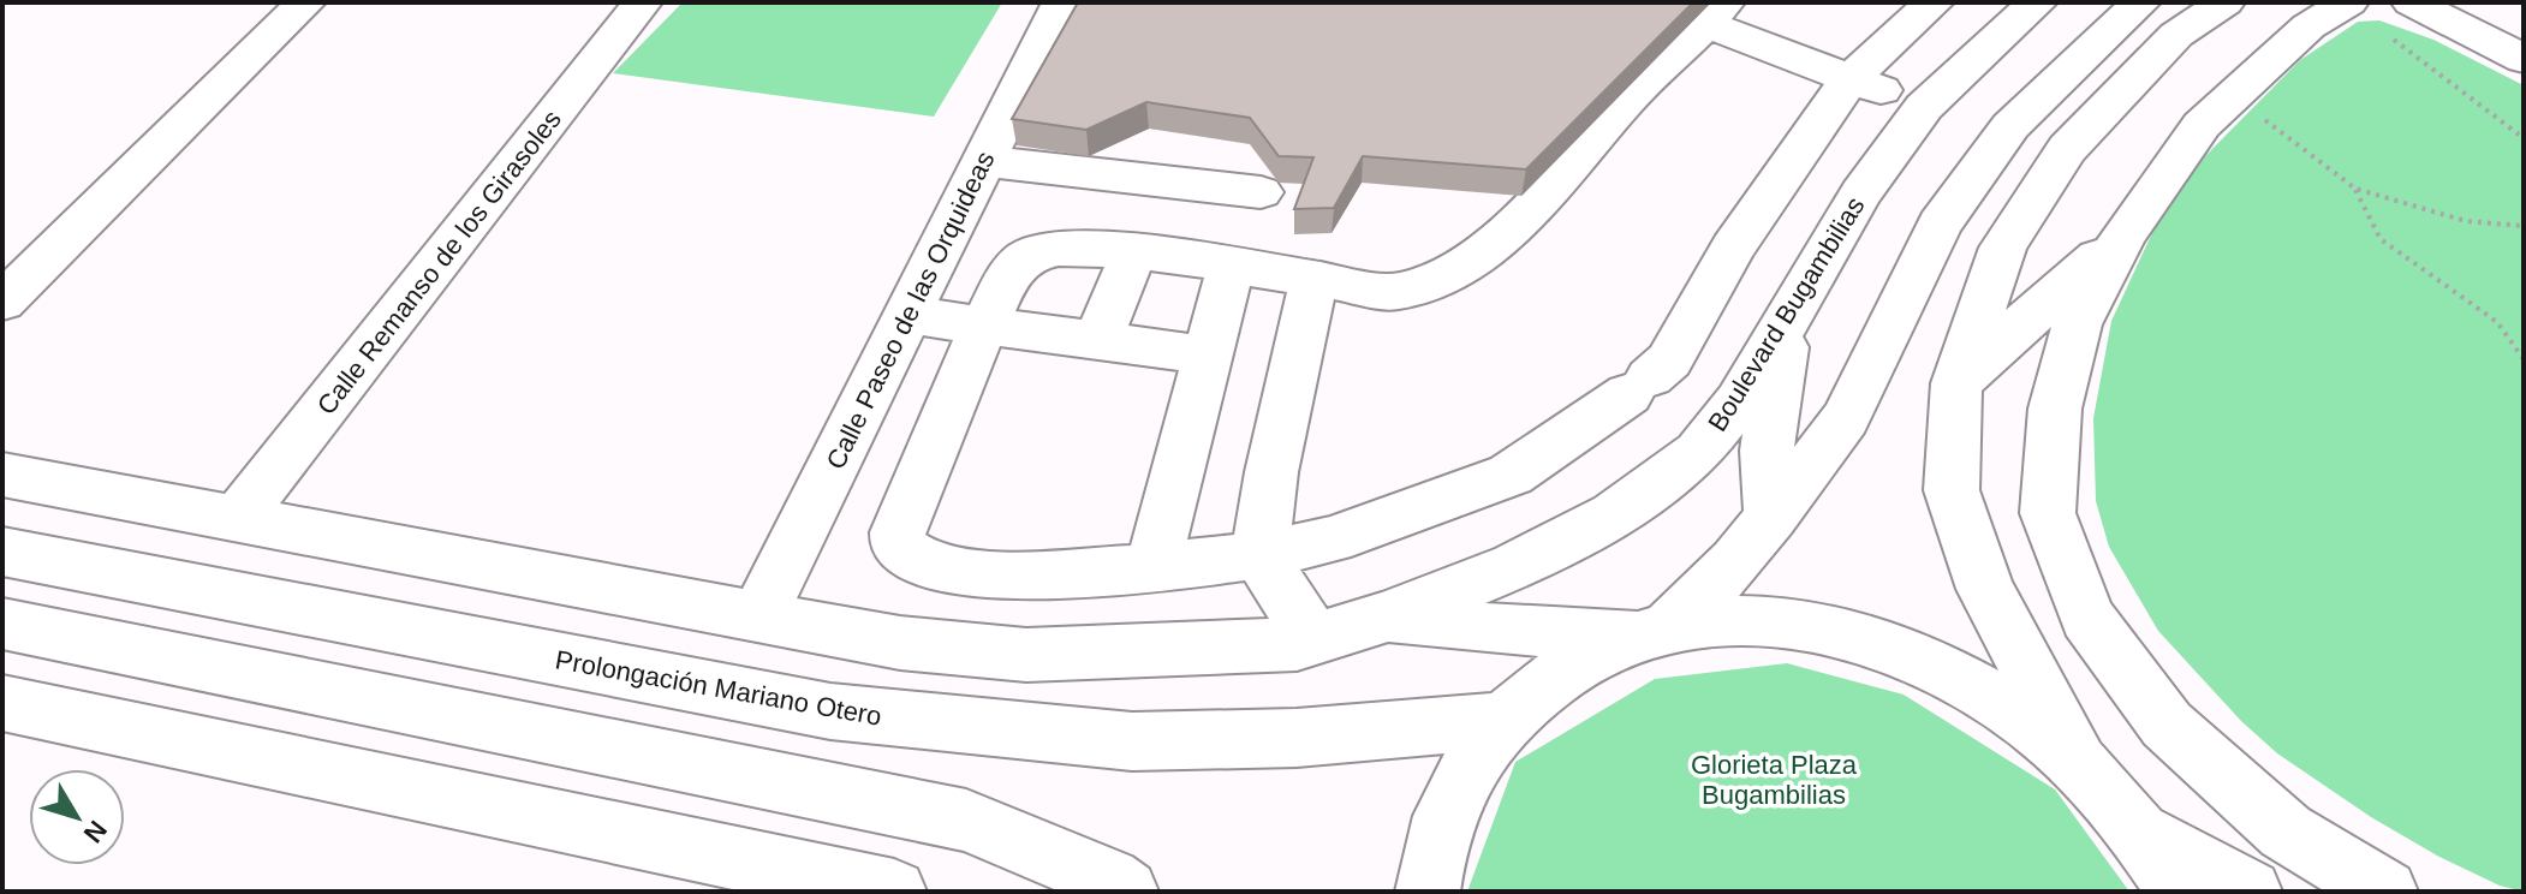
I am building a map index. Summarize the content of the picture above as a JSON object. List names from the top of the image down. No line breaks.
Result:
{"streets":{"street":["Calle Remanso de los Girasoles","Calle Paseo de las Orquideas","Boulevard Bugambilias","Prolongación Mariano Otero"]},"parks":["Glorieta Plaza Bugambilias"],"north":"bottom right"}
